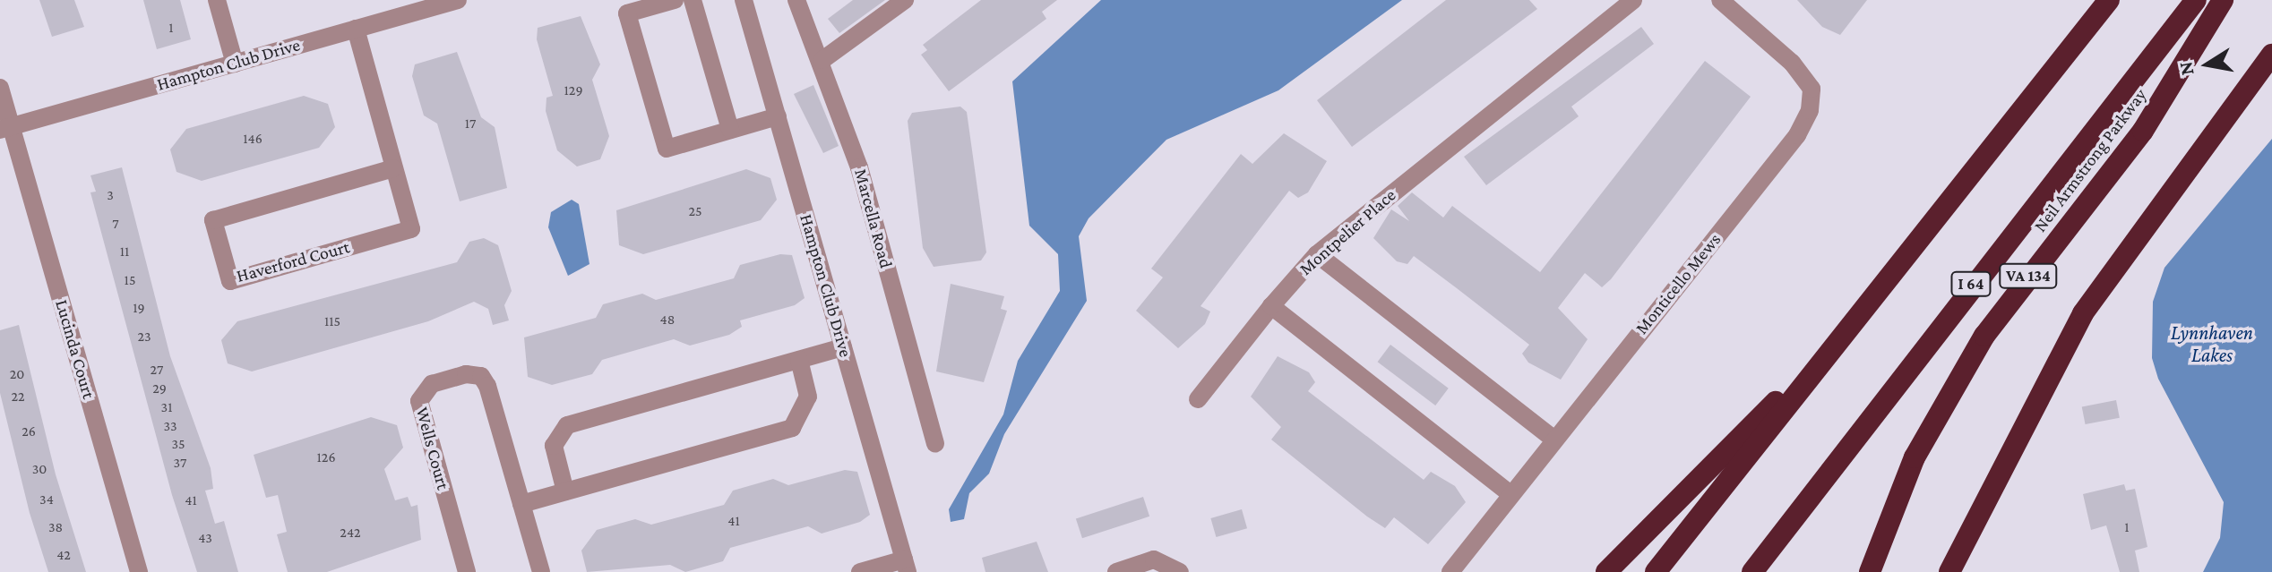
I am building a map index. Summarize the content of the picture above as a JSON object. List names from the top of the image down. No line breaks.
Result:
{"streets":{"highway":["Neil Armstrong Parkway","VA 134","I 64"],"street":["Hampton Club Drive","Marcella Road","Montpelier Place","Haverford Court","Monticello Mews","Lucinda Court","Wells Court"]},"crossings":[["Hampton Club Drive","Haverford Court"],["Hampton Club Drive","Lucinda Court"]],"water":["Lynnhaven Lakes"],"house_numbers":["1","129","17","146","3","25","7","11","15","19","48","115","23","27","20","29","22","31","33","26","35","126","37","30","34","41","41","38","1","242","43","42"],"north":"left"}
